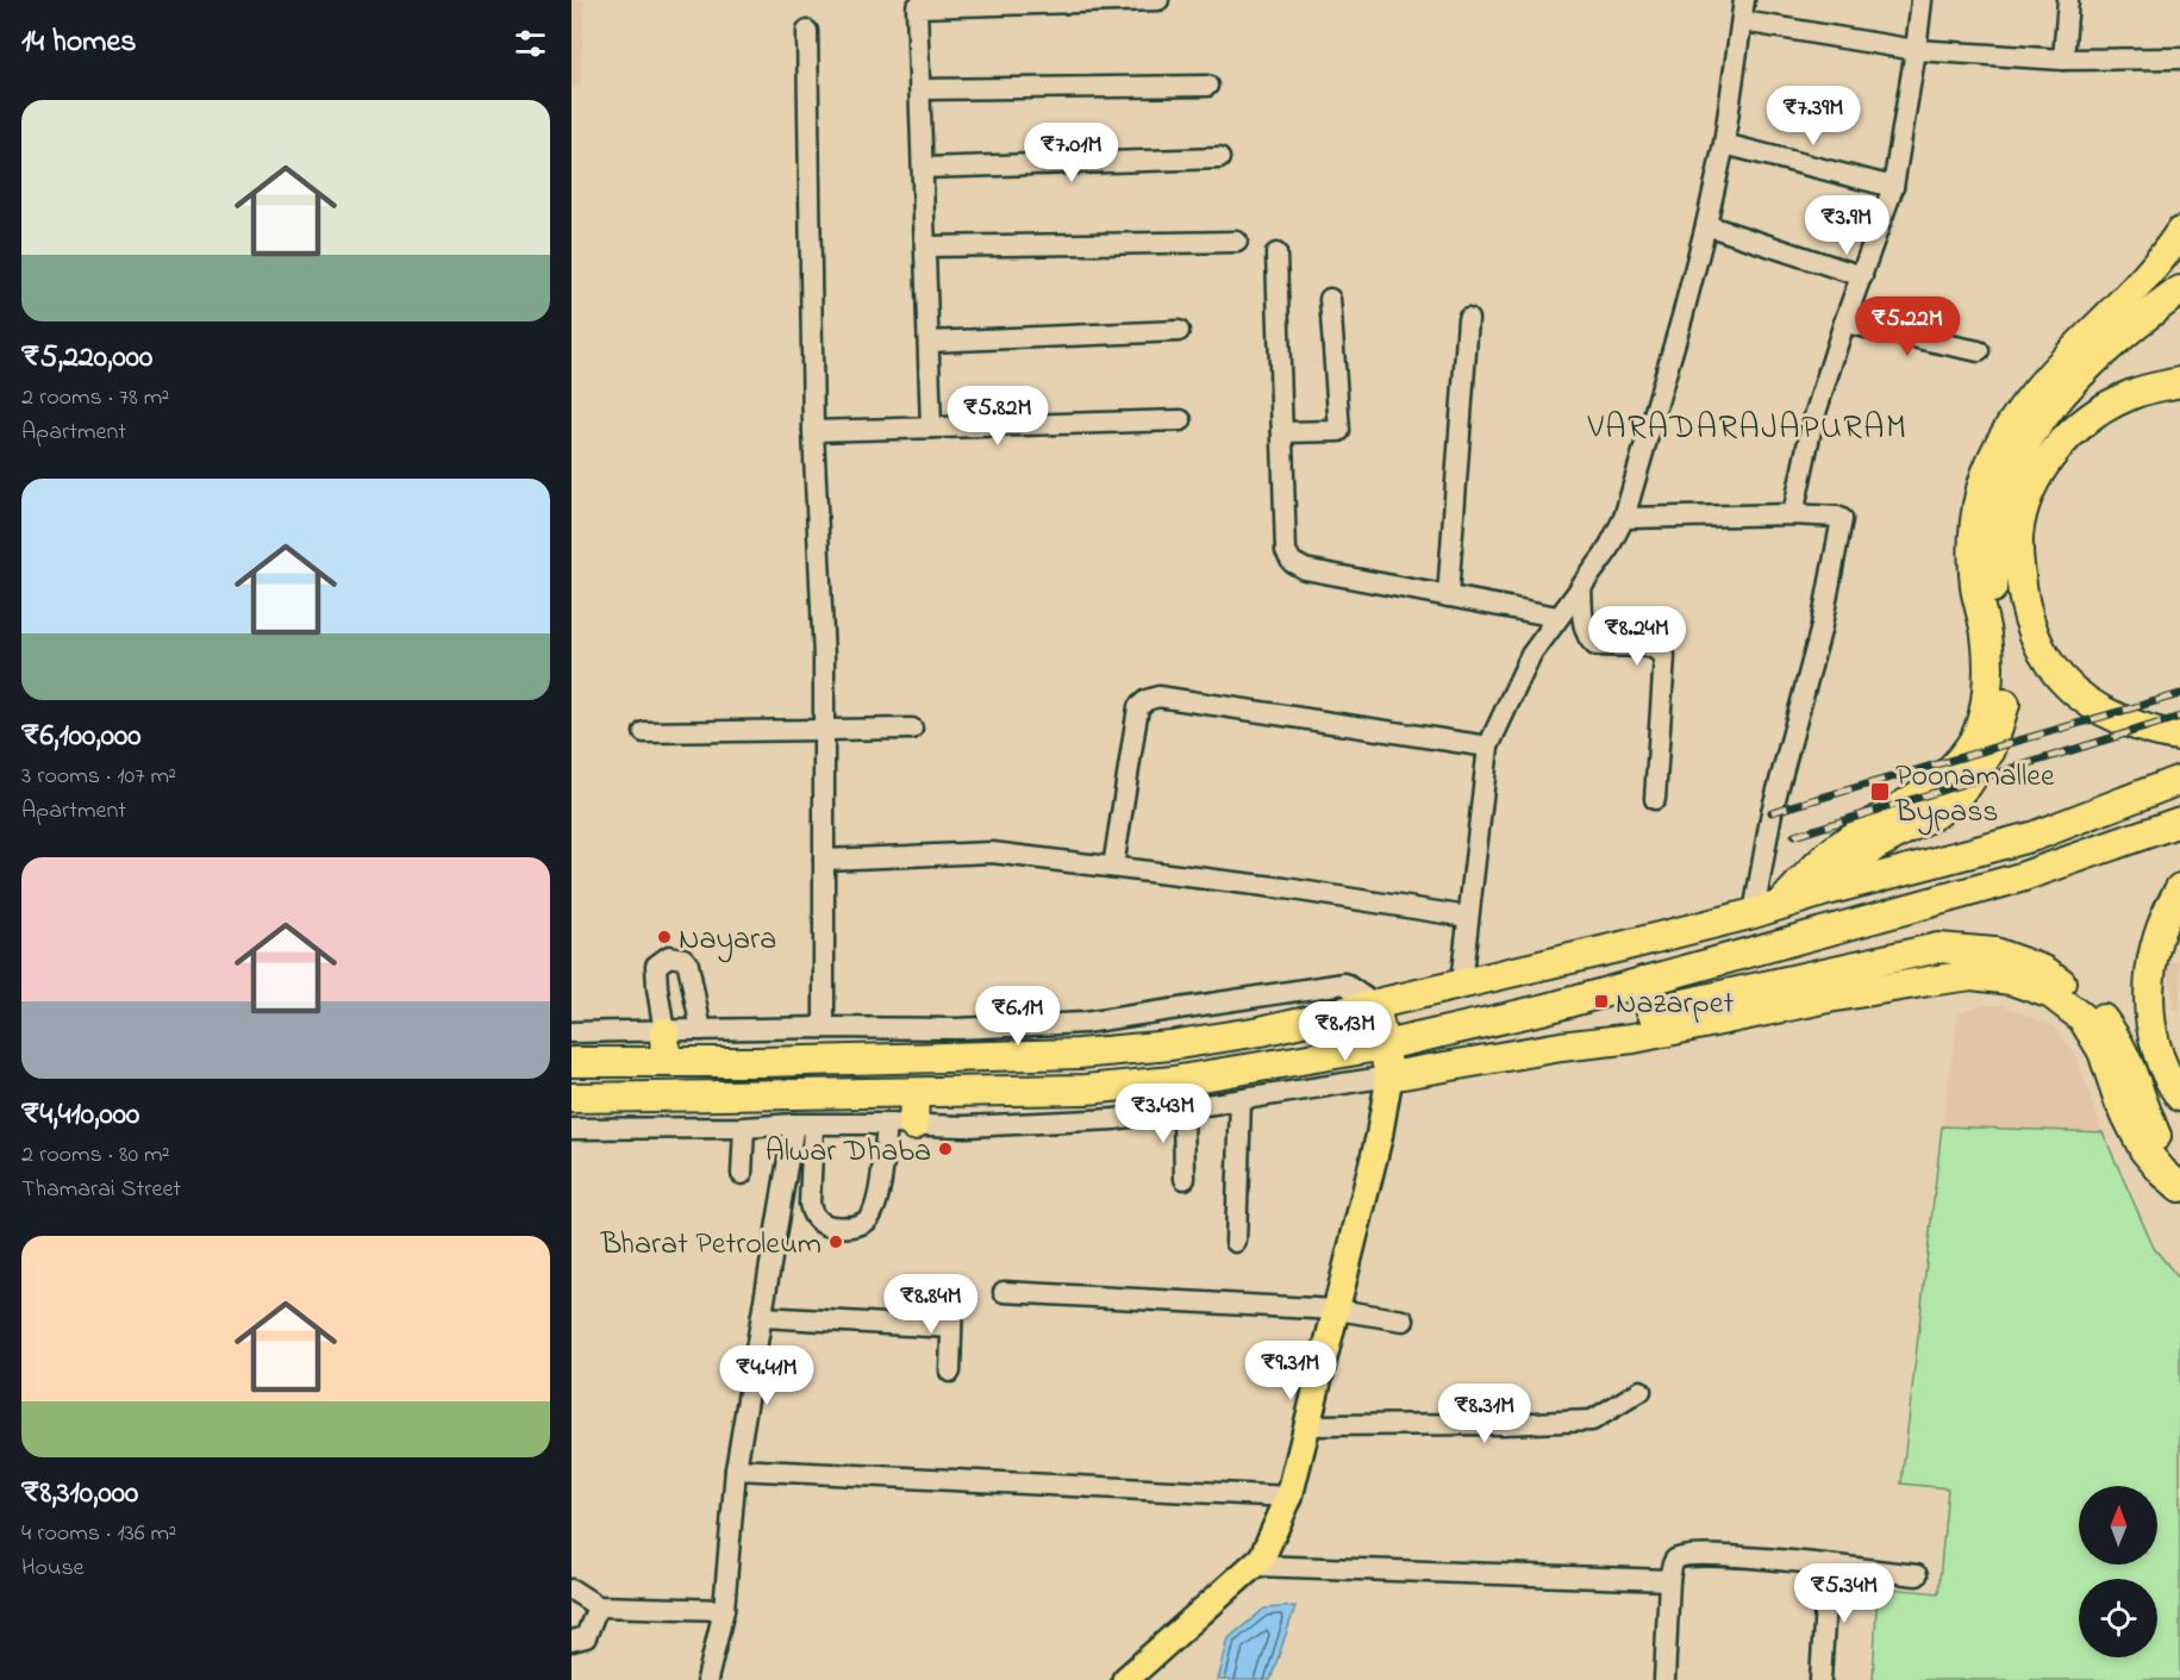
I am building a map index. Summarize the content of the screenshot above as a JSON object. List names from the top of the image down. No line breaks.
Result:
{"districts":["VARADARAJAPURAM"],"places":{"transit":["Poonamallee Bypass","Nazarpet"],"other":["Nayara","Alwar Dhaba","Bharat Petroleum"]},"north":"top","page":{"heading":"14 homes","list":[{"name":"₹5,220,000","note":"2 rooms · 78 m² · Apartment"},{"name":"₹6,100,000","note":"3 rooms · 107 m² · Apartment"},{"name":"₹4,410,000","note":"2 rooms · 80 m² · Thamarai Street"},{"name":"₹8,310,000","note":"4 rooms · 136 m² · House"}],"price":["₹7.39M","₹7.01M","₹3.9M","₹5.22M","₹5.82M","₹8.24M","₹6.1M","₹8.13M","₹3.43M","₹8.84M","₹9.31M","₹4.41M","₹8.31M","₹5.34M"]}}
